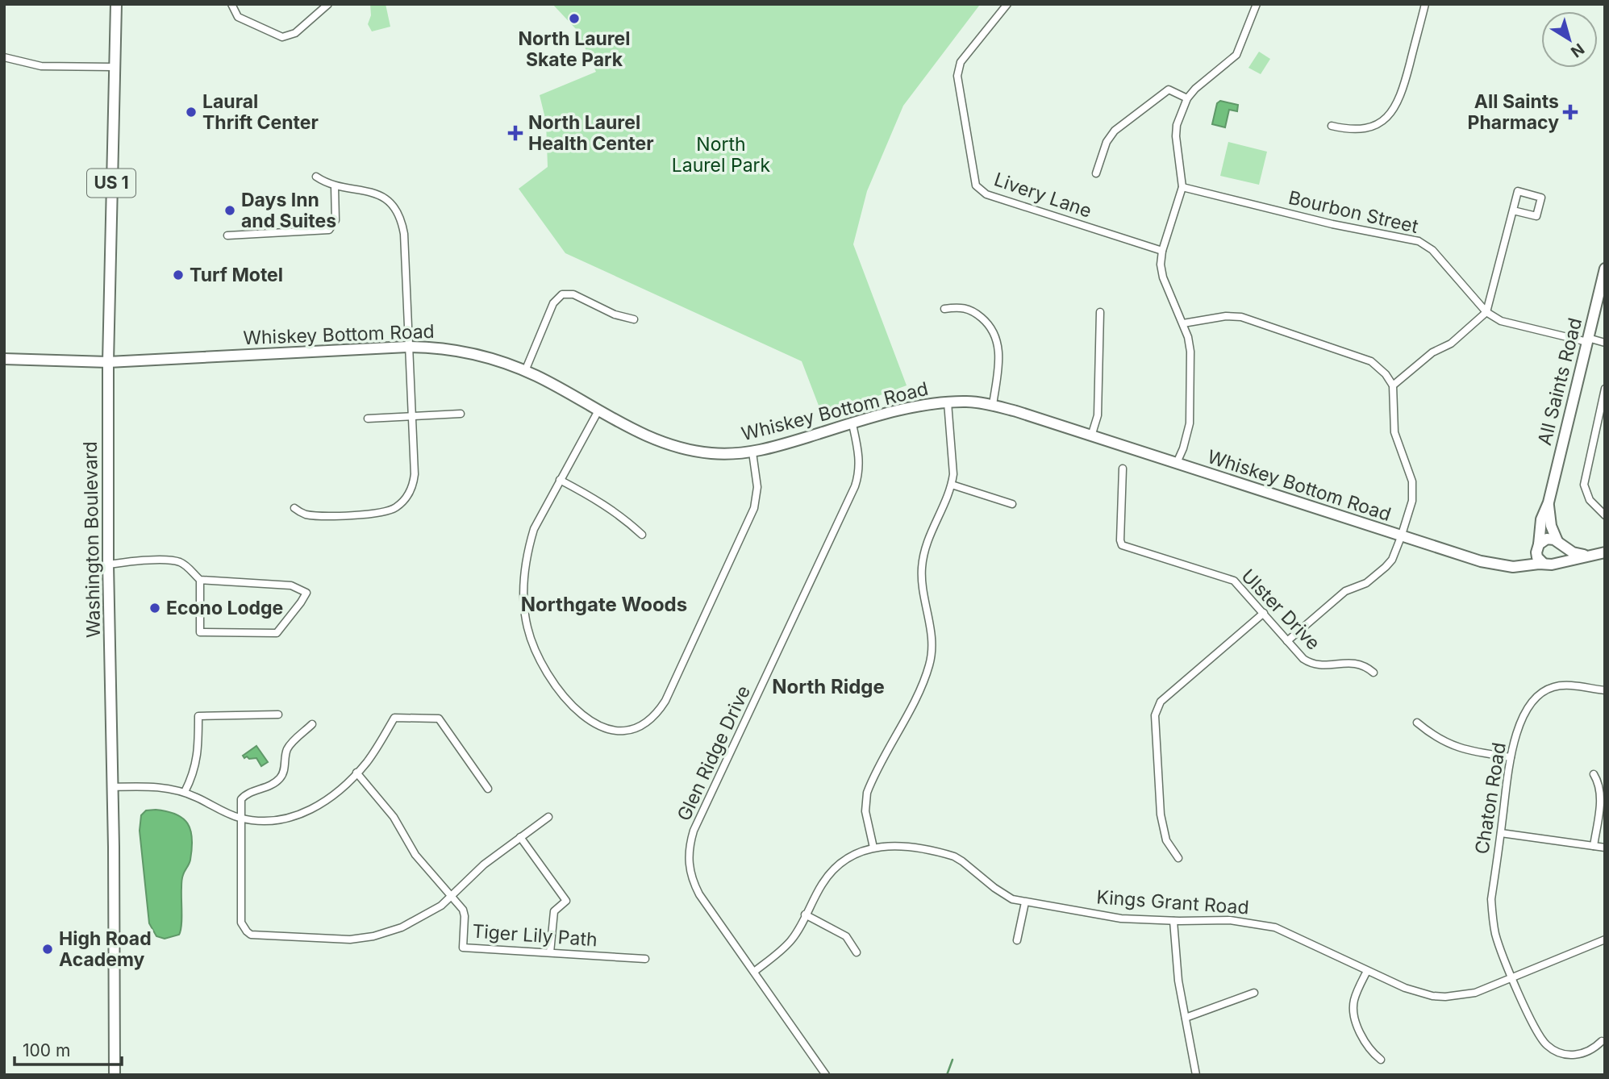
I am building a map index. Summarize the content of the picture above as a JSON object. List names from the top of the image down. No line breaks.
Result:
{"streets":{"street":["US 1","Livery Lane","Bourbon Street","Whiskey Bottom Road","All Saints Road","Washington Boulevard","Ulster Drive","Glen Ridge Drive","Chaton Road","Kings Grant Road","Tiger Lily Path"]},"crossings":[["Bourbon Street","All Saints Road"],["Whiskey Bottom Road","All Saints Road"],["Whiskey Bottom Road","Washington Boulevard"],["Whiskey Bottom Road","Glen Ridge Drive"],["Glen Ridge Drive","Kings Grant Road"],["Chaton Road","Kings Grant Road"]],"districts":["Northgate Woods","North Ridge"],"parks":["North Laurel Park"],"places":{"other":["North Laurel Skate Park","Laural Thrift Center","Days Inn and Suites","Turf Motel","Econo Lodge","High Road Academy"],"health":["All Saints Pharmacy","North Laurel Health Center"]},"scale_bar":"100 m","north":"bottom right"}
